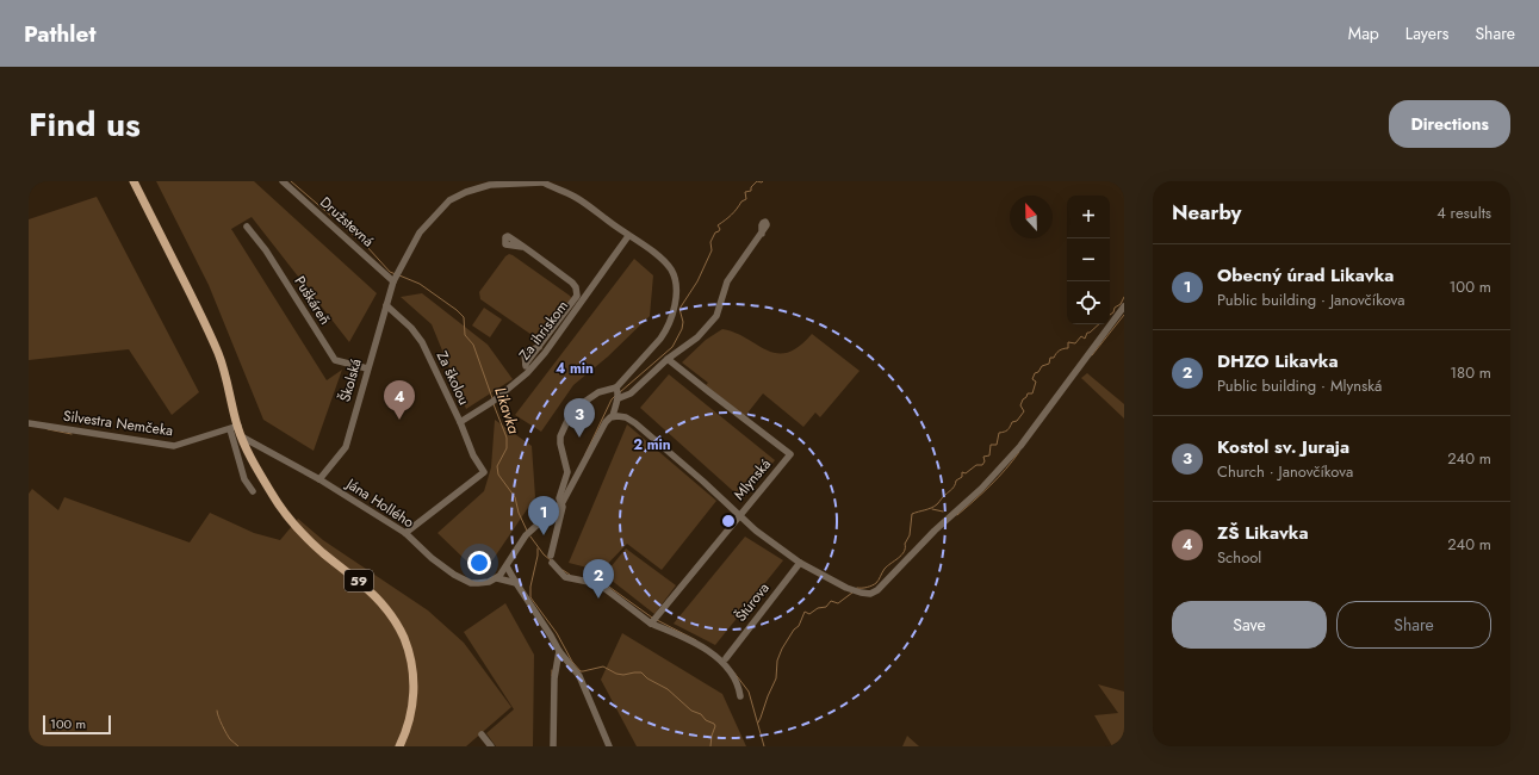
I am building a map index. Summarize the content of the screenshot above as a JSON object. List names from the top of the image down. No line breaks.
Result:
{"streets":{"main road":["59"],"street":["Družstevná","Puškáreň","Za ihriskom","Za školou","Školská","Silvestra Nemčeka","Mlynská","Jána Hollého","Štúrova"]},"crossings":[["Družstevná","Školská"],["Puškáreň","Školská"],["Za ihriskom","Za školou"],["Za školou","Školská"],["Za školou","Jána Hollého"],["Školská","Jána Hollého"],["Silvestra Nemčeka","59"],["Jána Hollého","59"]],"water":["Likavka"],"scale_bar":"100 m","north":"top","page":{"header":"Pathlet","nav":["Map","Layers","Share"],"title":"Find us","buttons":["Directions",["Save","Share"]],"heading":["Nearby","4 results"],"map_buttons":["+","−"],"list":[{"mark":"1","name":"Obecný úrad Likavka","note":"Public building · Janovčíkova","value":"100 m"},{"mark":"2","name":"DHZO Likavka","note":"Public building · Mlynská","value":"180 m"},{"mark":"3","name":"Kostol sv. Juraja","note":"Church · Janovčíkova","value":"240 m"},{"mark":"4","name":"ZŠ Likavka","note":"School","value":"240 m"}],"pins":["4","3","1","2"],"scale":"100 m"},"rings":["4 min","2 min"]}
